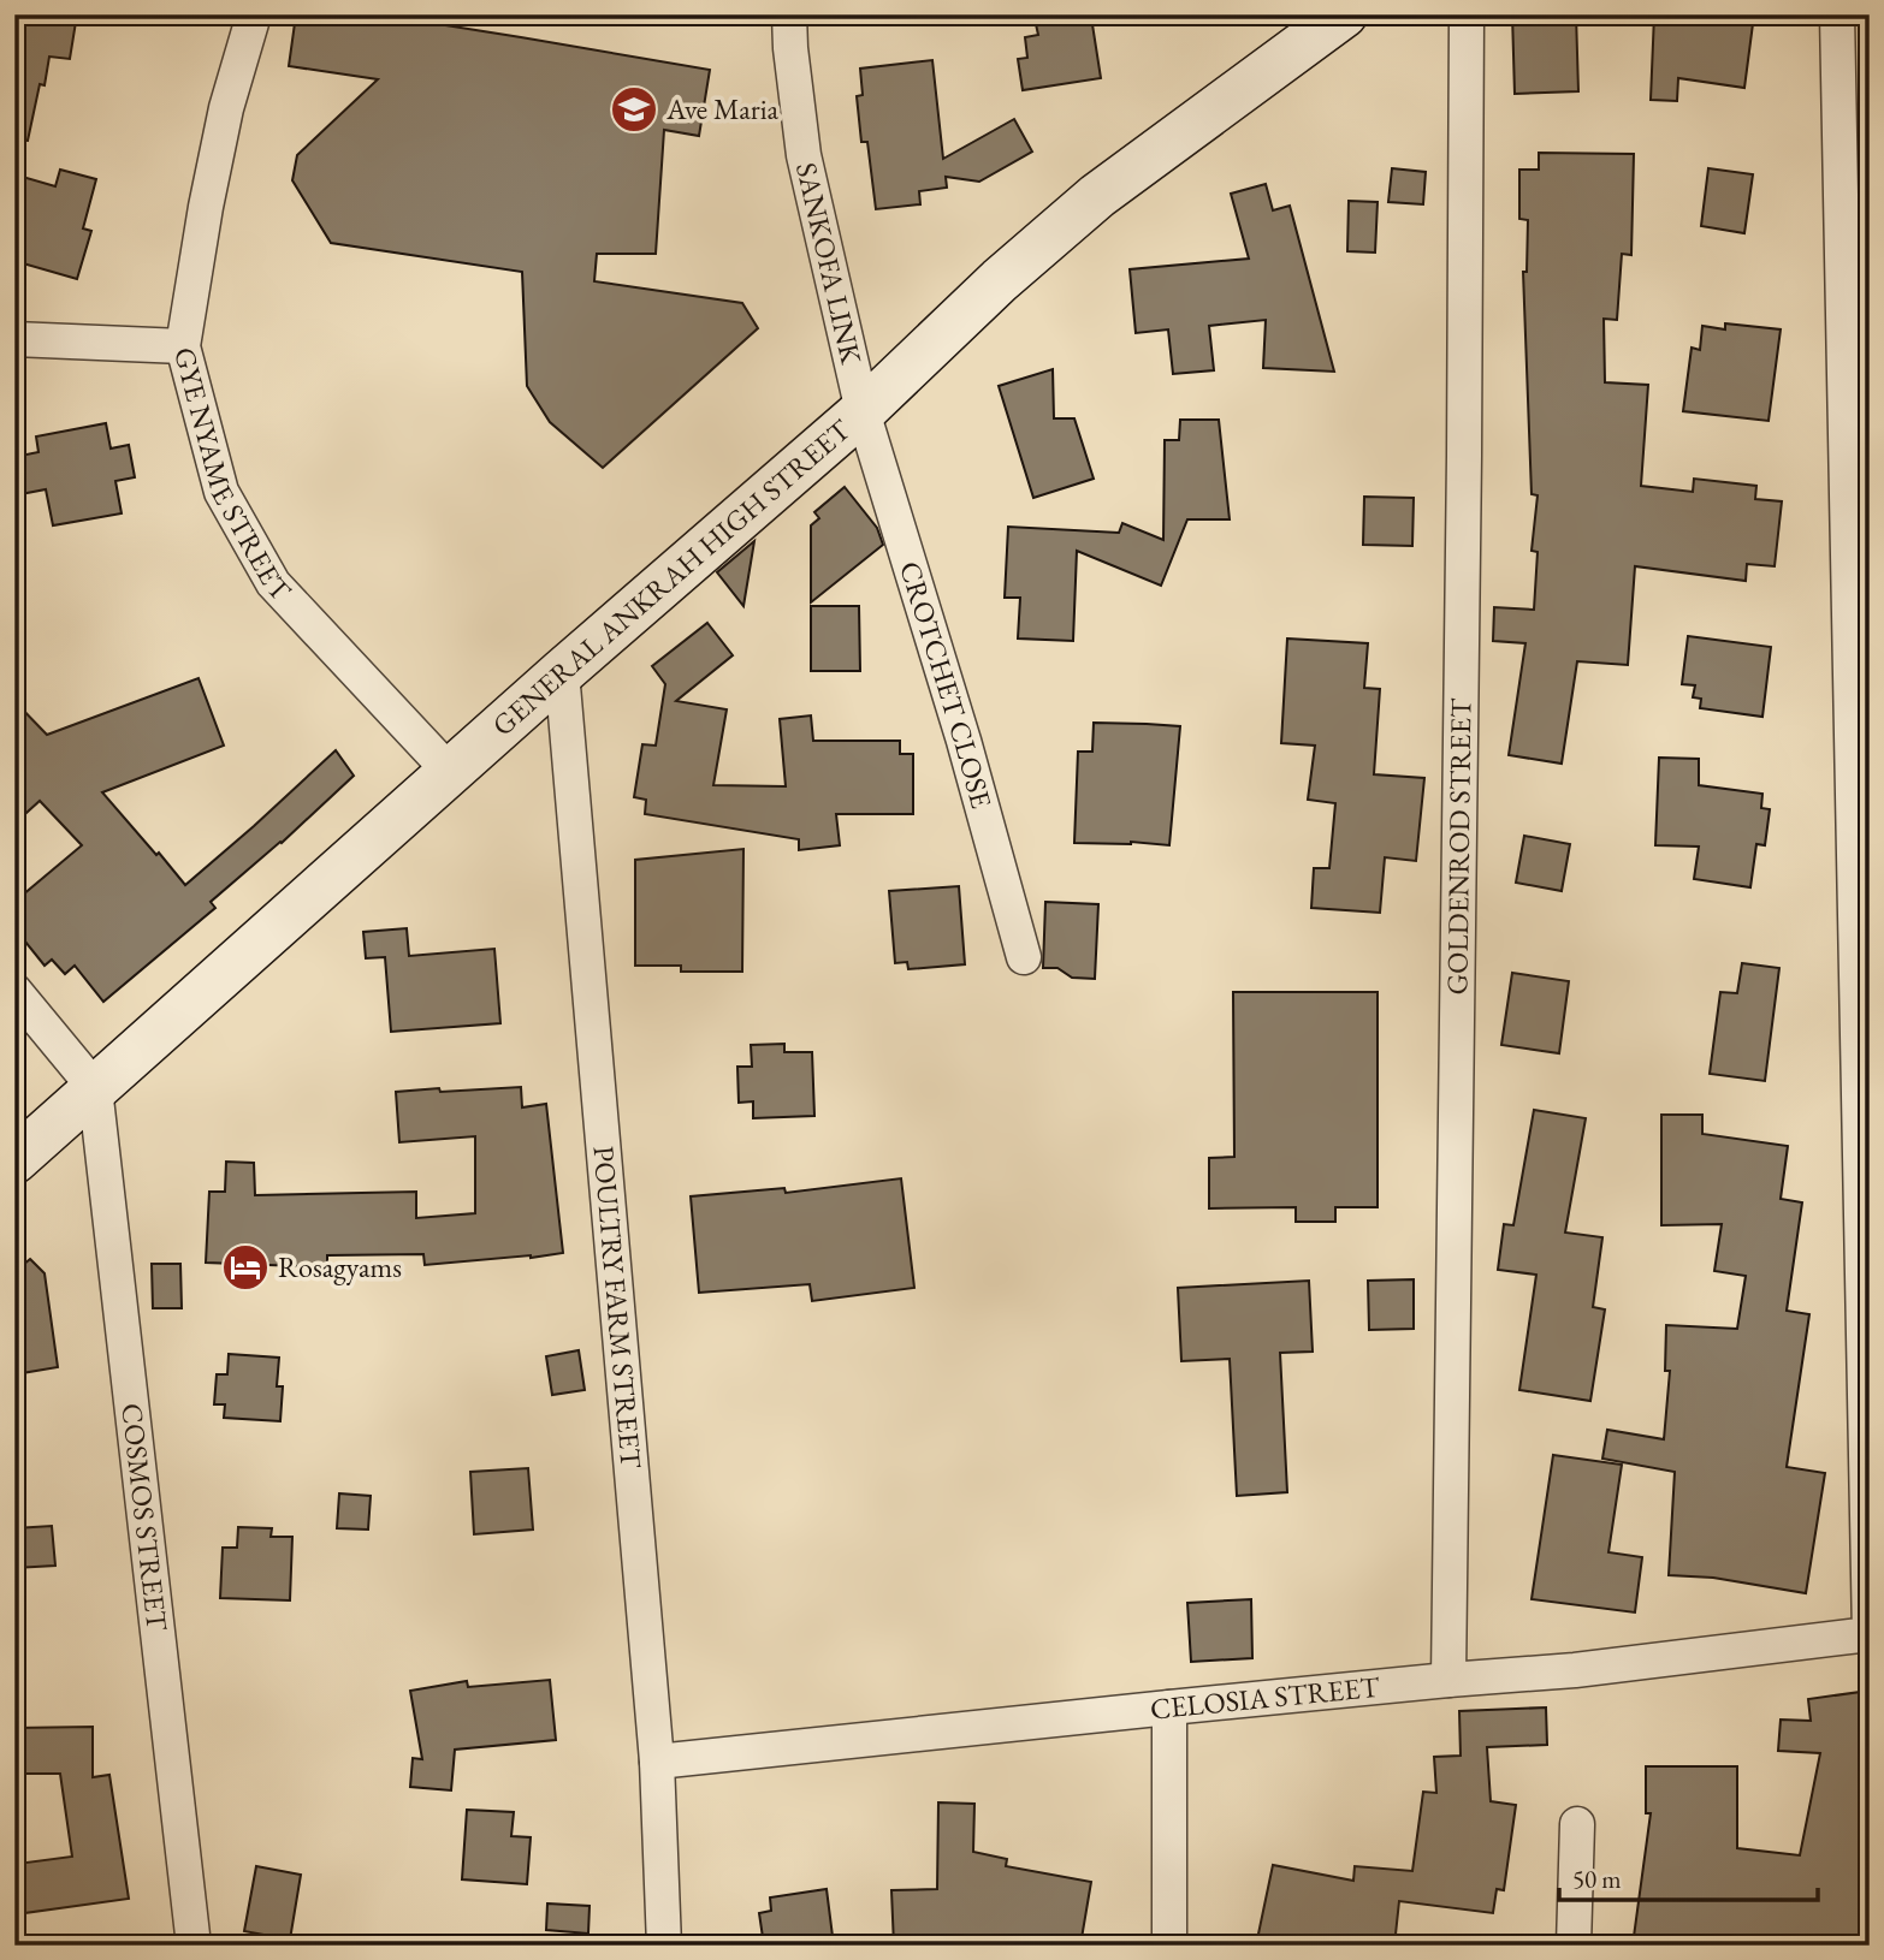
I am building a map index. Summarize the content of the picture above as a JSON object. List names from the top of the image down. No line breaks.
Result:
{"streets":{"main road":["GENERAL ANKRAH HIGH STREET"],"street":["SANKOFA LINK","GYE NYAME STREET","CROTCHET CLOSE","GOLDENROD STREET","POULTRY FARM STREET","COSMOS STREET","CELOSIA STREET"]},"crossings":[["SANKOFA LINK","GENERAL ANKRAH HIGH STREET"],["SANKOFA LINK","CROTCHET CLOSE"],["GYE NYAME STREET","GENERAL ANKRAH HIGH STREET"],["GENERAL ANKRAH HIGH STREET","CROTCHET CLOSE"],["GENERAL ANKRAH HIGH STREET","POULTRY FARM STREET"],["GENERAL ANKRAH HIGH STREET","COSMOS STREET"],["GOLDENROD STREET","CELOSIA STREET"],["POULTRY FARM STREET","CELOSIA STREET"]],"places":{"school or university":["Ave Maria"],"hotel":["Rosagyams"]},"scale_bar":"50 m"}
